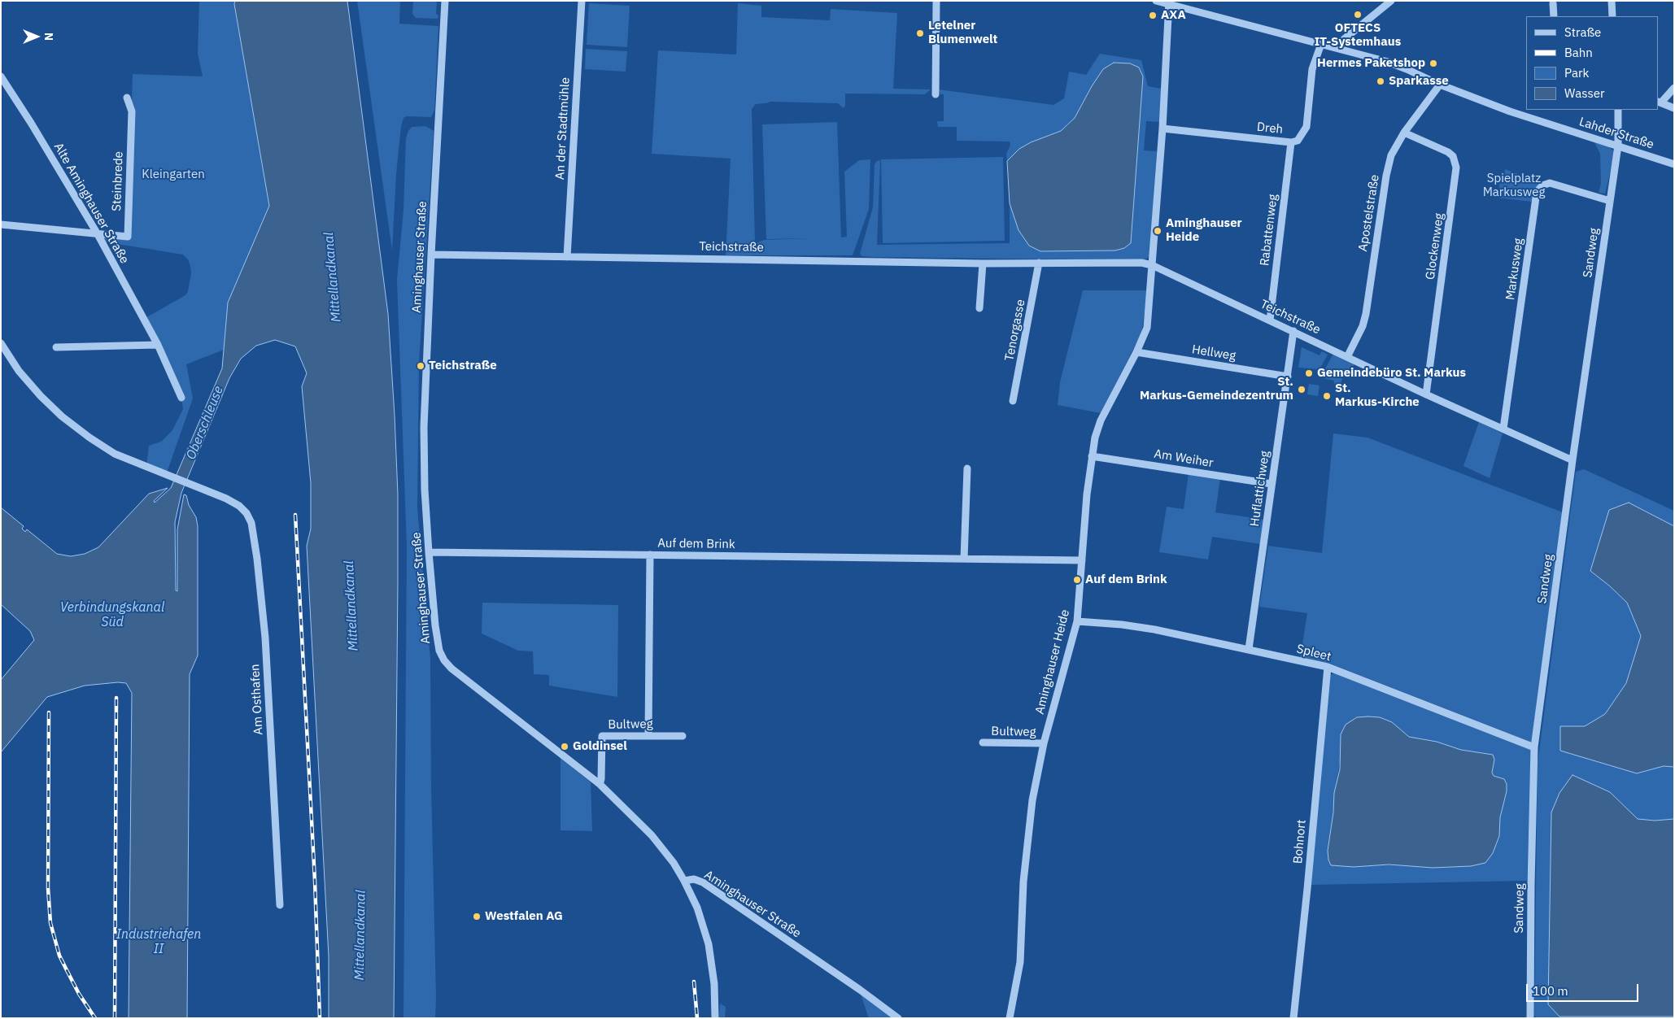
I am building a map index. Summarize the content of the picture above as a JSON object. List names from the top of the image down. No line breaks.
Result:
{"streets":{"street":["An der Stadtmühle","Dreh","Lahder Straße","Steinbrede","Alte Aminghauser Straße","Apostelstraße","Rabattenweg","Glockenweg","Teichstraße","Sandweg","Aminghauser Straße","Markusweg","Tenorgasse","Hellweg","Am Weiher","Huflattichweg","Auf dem Brink","Spleet","Aminghauser Heide","Am Osthafen","Bultweg","Bohnort"]},"crossings":[["An der Stadtmühle","Teichstraße"],["Dreh","Lahder Straße"],["Dreh","Rabattenweg"],["Dreh","Aminghauser Heide"],["Lahder Straße","Apostelstraße"],["Lahder Straße","Sandweg"],["Lahder Straße","Aminghauser Heide"],["Steinbrede","Alte Aminghauser Straße"],["Apostelstraße","Glockenweg"],["Apostelstraße","Teichstraße"],["Rabattenweg","Teichstraße"],["Glockenweg","Teichstraße"],["Teichstraße","Sandweg"],["Teichstraße","Aminghauser Straße"],["Teichstraße","Markusweg"],["Teichstraße","Tenorgasse"],["Teichstraße","Huflattichweg"],["Teichstraße","Aminghauser Heide"],["Sandweg","Markusweg"],["Sandweg","Spleet"],["Aminghauser Straße","Auf dem Brink"],["Aminghauser Straße","Bultweg"],["Hellweg","Huflattichweg"],["Hellweg","Aminghauser Heide"],["Am Weiher","Huflattichweg"],["Am Weiher","Aminghauser Heide"],["Huflattichweg","Spleet"],["Auf dem Brink","Aminghauser Heide"],["Spleet","Aminghauser Heide"],["Spleet","Bohnort"],["Aminghauser Heide","Bultweg"]],"water":["Mittellandkanal","Oberschleuse","Verbindungskanal Süd","Industriehafen II"],"parks":["Kleingarten","Spielplatz Markusweg"],"places":["OFTECS IT-Systemhaus","AXA","Letelner Blumenwelt","Hermes Paketshop","Sparkasse","Aminghauser Heide","Teichstraße","Gemeindebüro St. Markus","St. Markus-Gemeindezentrum","St. Markus-Kirche","Auf dem Brink","Goldinsel","Westfalen AG"],"legend":["Straße","Bahn","Park","Wasser"],"scale_bar":"100 m","north":"right"}
